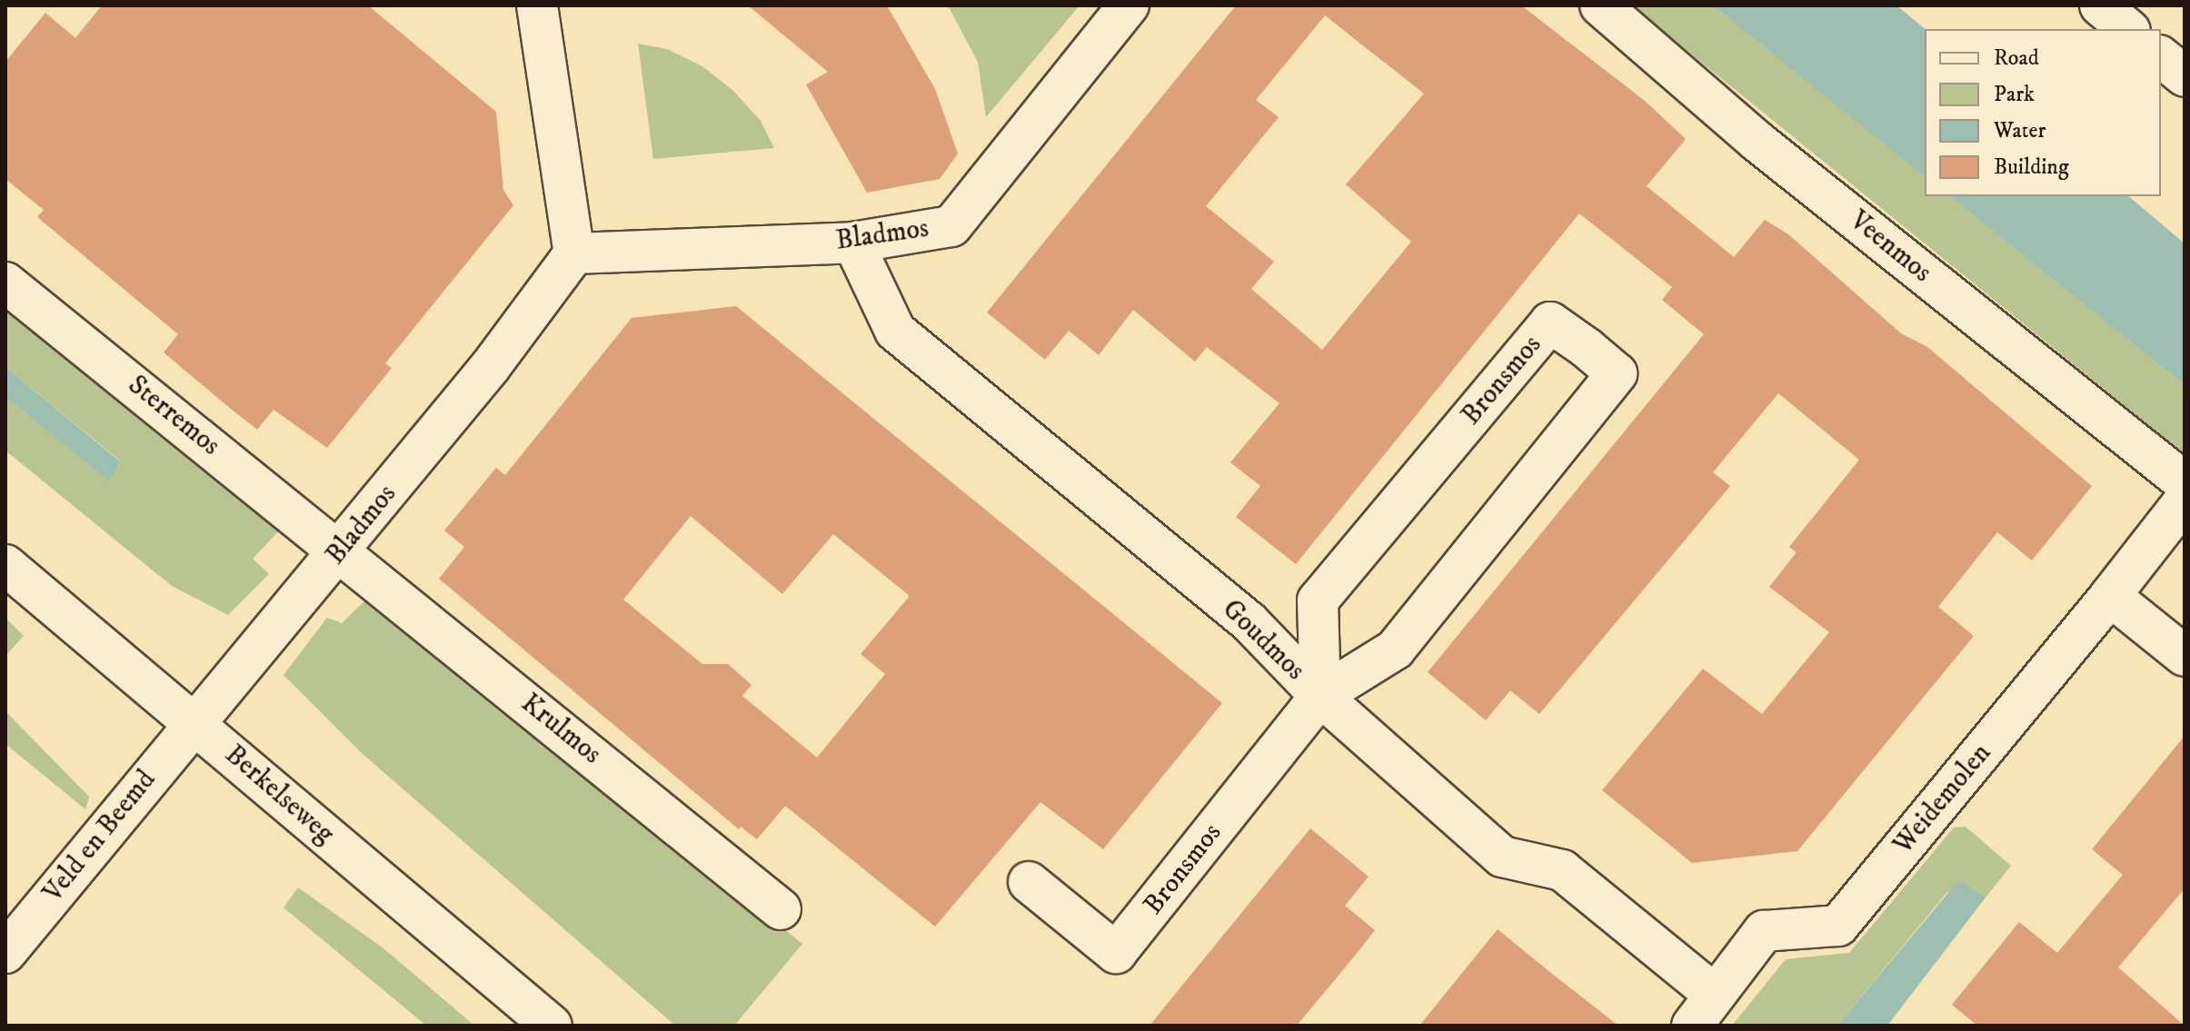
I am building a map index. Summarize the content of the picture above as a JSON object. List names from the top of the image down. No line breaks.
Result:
{"streets":{"street":["Bladmos","Veenmos","Bronsmos","Sterremos","Goudmos","Krulmos","Berkelseweg","Weidemolen","Veld en Beemd"]},"crossings":[["Bladmos","Sterremos"],["Bladmos","Goudmos"],["Bladmos","Krulmos"],["Bladmos","Berkelseweg"],["Bladmos","Veld en Beemd"],["Bronsmos","Goudmos"],["Sterremos","Krulmos"],["Goudmos","Weidemolen"],["Berkelseweg","Veld en Beemd"]],"legend":["Road","Park","Water","Building"]}
